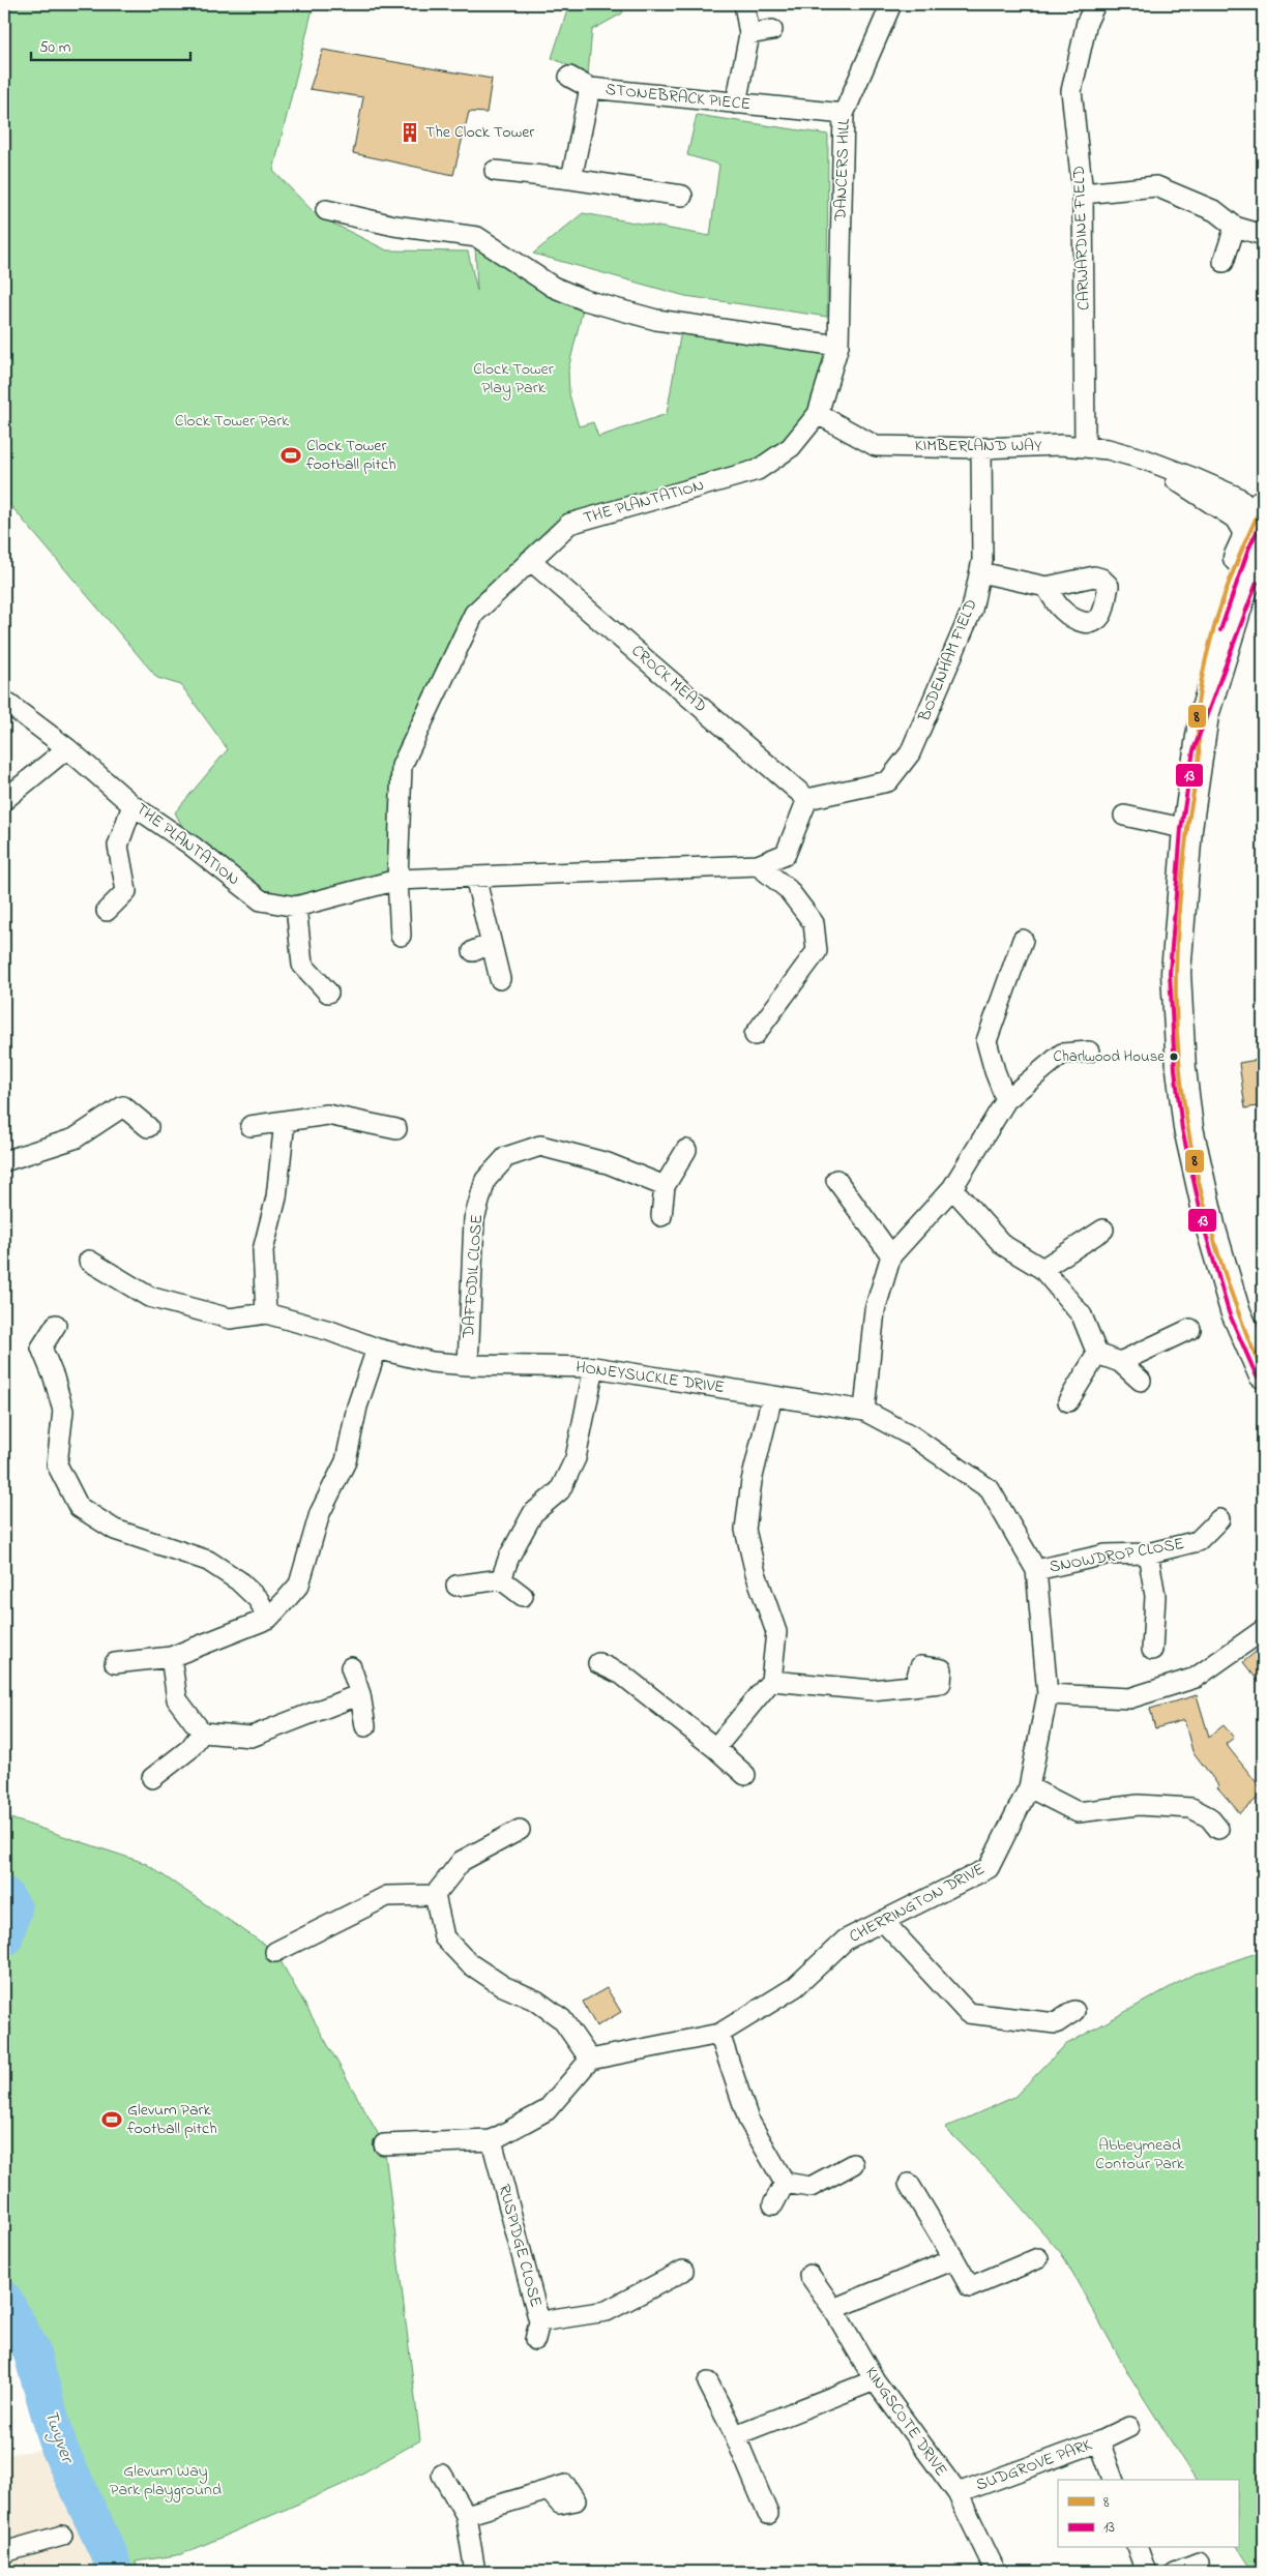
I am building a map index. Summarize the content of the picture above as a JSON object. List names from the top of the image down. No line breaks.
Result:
{"streets":{"street":["STONEBRACK PIECE","DANCERS HILL","CARWARDINE FIELD","KIMBERLAND WAY","THE PLANTATION","BODENHAM FIELD","CROCK MEAD","DAFFODIL CLOSE","HONEYSUCKLE DRIVE","SNOWDROP CLOSE","CHERRINGTON DRIVE","RUSPIDGE CLOSE","KINGSCOTE DRIVE","SUDGROVE PARK"]},"crossings":[["STONEBRACK PIECE","DANCERS HILL"],["DANCERS HILL","THE PLANTATION"],["CARWARDINE FIELD","KIMBERLAND WAY"],["KIMBERLAND WAY","THE PLANTATION"],["KIMBERLAND WAY","BODENHAM FIELD"],["THE PLANTATION","BODENHAM FIELD"],["THE PLANTATION","CROCK MEAD"],["BODENHAM FIELD","CROCK MEAD"],["DAFFODIL CLOSE","HONEYSUCKLE DRIVE"],["HONEYSUCKLE DRIVE","SNOWDROP CLOSE"],["HONEYSUCKLE DRIVE","CHERRINGTON DRIVE"],["KINGSCOTE DRIVE","SUDGROVE PARK"]],"water":["Twyver"],"parks":["Clock Tower Play Park","Clock Tower Park","Abbeymead Contour Park","Glevum Way Park playground"],"places":{"building":["The Clock Tower"],"sports":["Clock Tower football pitch","Glevum Park football pitch"],"other":["Charlwood House"]},"lines":["transit line 8","transit line 13"],"legend":["8","13"],"scale_bar":"50 m"}
